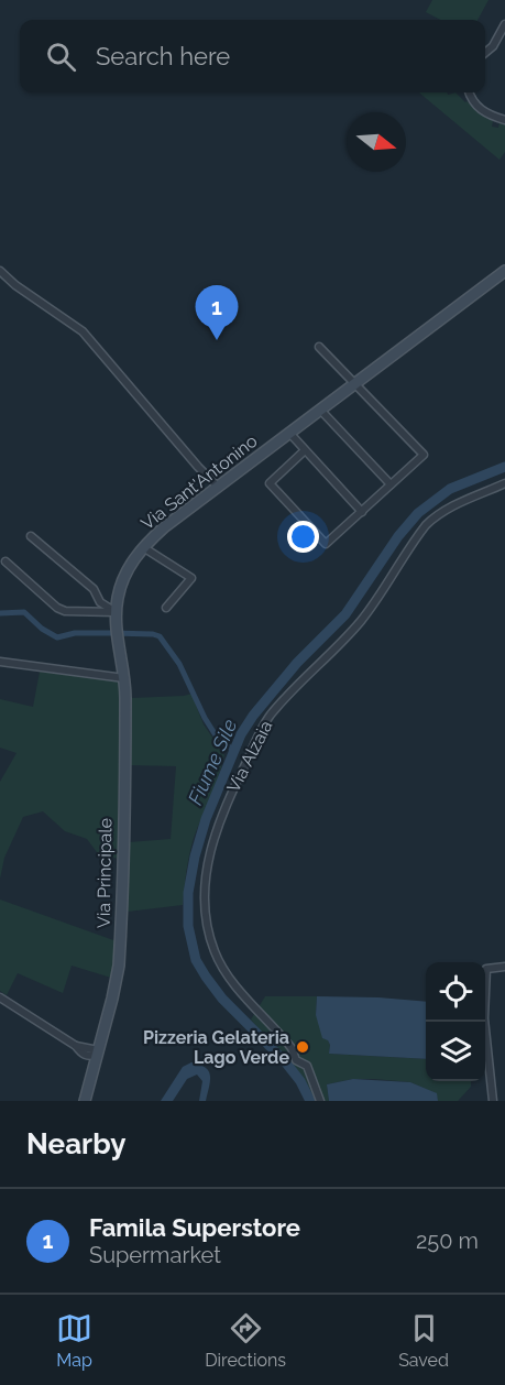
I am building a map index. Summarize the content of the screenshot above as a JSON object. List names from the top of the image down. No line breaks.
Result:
{"streets":{"main road":["Via Sant'Antonino","Via Principale"],"street":["Via Alzaia"]},"crossings":[["Via Sant'Antonino","Via Principale"]],"water":["Fiume Sile"],"places":["Pizzeria Gelateria Lago Verde"],"north":"right","page":{"search":"Search here","pins":"1","heading":"Nearby","list":[{"mark":"1","name":"Famila Superstore","note":"Supermarket","value":"250 m"}],"nav":["Map","Directions","Saved"]}}
